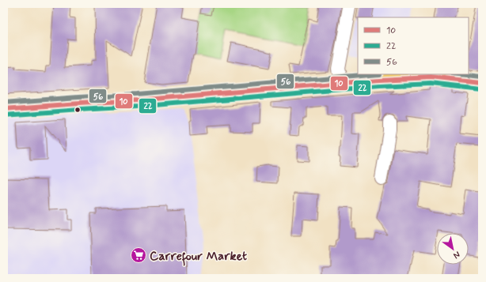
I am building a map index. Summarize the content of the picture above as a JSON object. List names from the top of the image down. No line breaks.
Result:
{"places":{"supermarket":["Carrefour Market"]},"lines":["transit line 56","transit line 10","transit line 22"],"legend":["10","22","56"],"north":"bottom right"}
